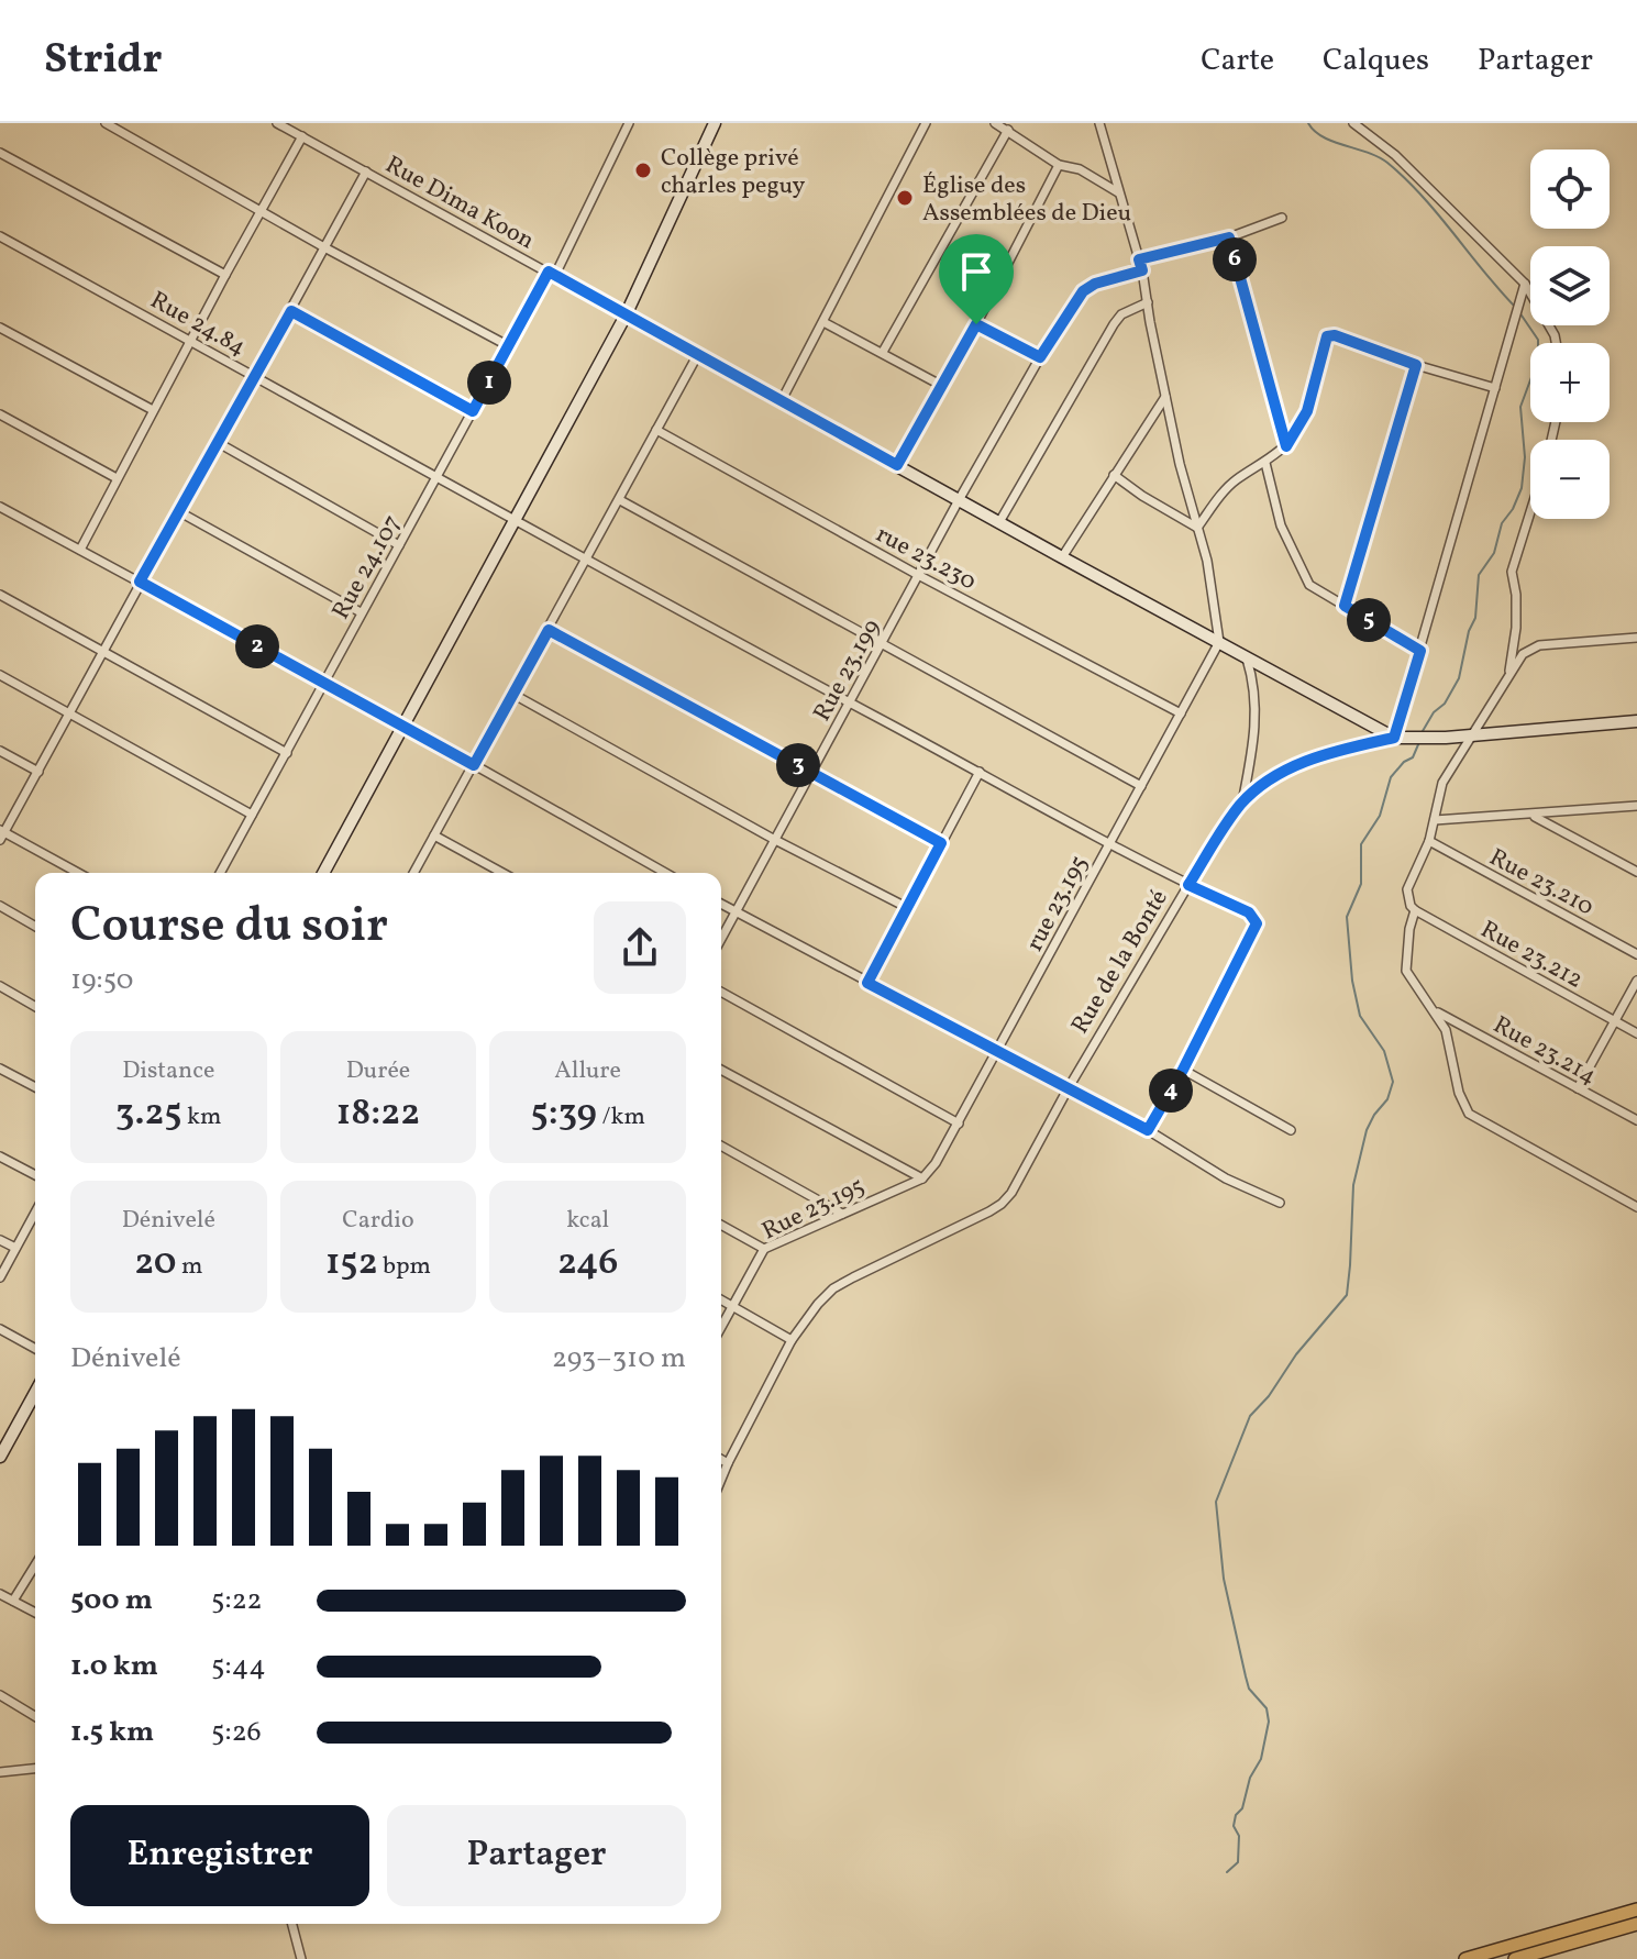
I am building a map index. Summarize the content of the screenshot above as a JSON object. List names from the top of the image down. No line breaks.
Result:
{"streets":{"street":["Rue Dima Koon","Rue 24.84","rue 23.230","Rue 24.107","Rue 23.199","Rue 23.210","rue 23.195","Rue 23.212","Rue de la Bonté","Rue 23.214","Rue 23.195"]},"crossings":[["Rue Dima Koon","Rue 24.107"],["Rue 24.84","Rue 24.107"],["Rue 24.84","Rue 23.199"],["Rue 24.84","rue 23.195"],["Rue 24.84","Rue de la Bonté"],["rue 23.230","Rue 23.199"],["rue 23.230","rue 23.195"],["rue 23.195","Rue 23.195"]],"places":["Collège privé charles peguy","Église des Assemblées de Dieu"],"page":{"header":"Stridr","nav":["Carte","Calques","Partager"],"map_buttons":["+","−"],"pins":["6","1","5","2","3","4"],"heading":["Course du soir","19:50"],"stats":[["Distance","3.25 km"],["Durée","18:22"],["Allure","5:39 /km"],["Dénivelé","20 m"],["Cardio","152 bpm"],["kcal","246"]],"chart":["Dénivelé","293–310 m"],"list":[{"name":"500 m","note":"5:22"},{"name":"1.0 km","note":"5:44"},{"name":"1.5 km","note":"5:26"}],"buttons":["Enregistrer","Partager"]}}
